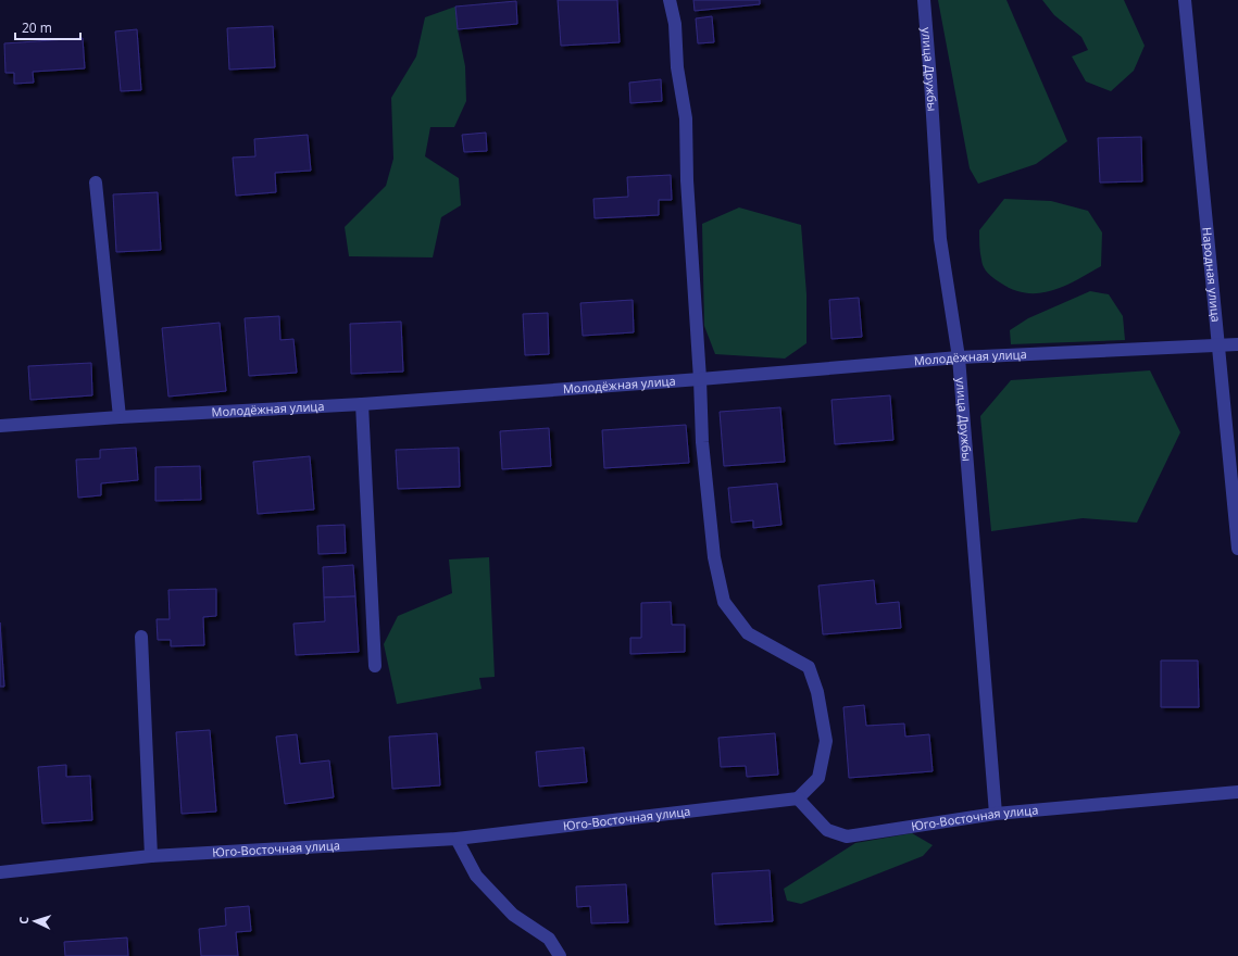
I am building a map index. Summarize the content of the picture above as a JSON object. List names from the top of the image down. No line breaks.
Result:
{"streets":{"street":["улица Дружбы","Народная улица","Молодёжная улица","Юго-Восточная улица"]},"crossings":[["улица Дружбы","Молодёжная улица"],["улица Дружбы","Юго-Восточная улица"],["Народная улица","Молодёжная улица"]],"scale_bar":"20 m","north":"left"}
